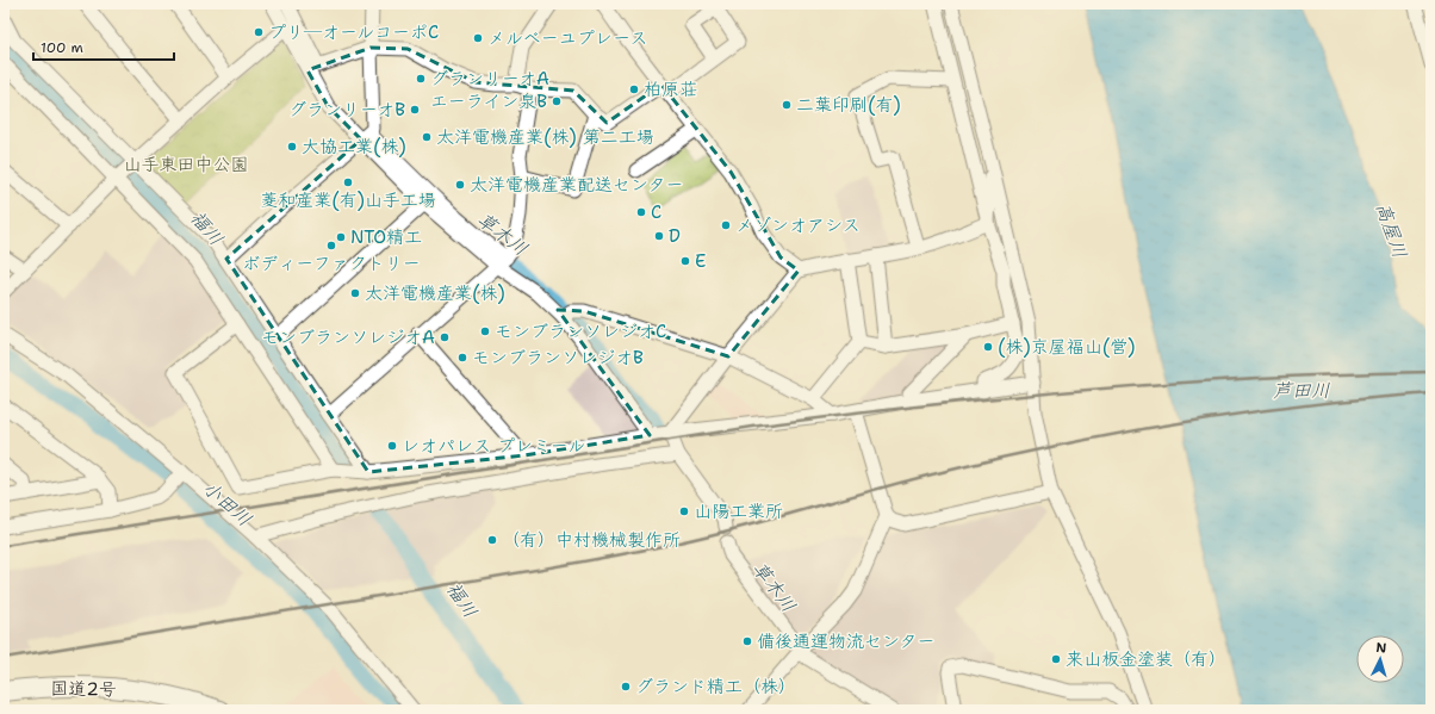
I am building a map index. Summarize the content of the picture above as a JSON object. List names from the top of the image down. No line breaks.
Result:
{"streets":{"highway":["国道2号"]},"water":["福川","高屋川","草木川","芦田川","小田川"],"parks":["山手東田中公園"],"places":["プリ―オールコーポC","メルベーユプレース","グランリーオA","柏原荘","エーライン泉B","二葉印刷(有)","グランリーオB","太洋電機産業(株) 第二工場","大協工業(株)","菱和産業(有)山手工場","太洋電機産業配送センター","C","メゾンオアシス","D","NTO精工","ボディーファクトリー","E","太洋電機産業(株)","モンブランソレジオC","モンブランソレジオA","(株)京屋福山(営)","モンブランソレジオB","レオパレス プレミール","山陽工業所","（有）中村機械製作所","備後通運物流センター","来山板金塗装（有）","グランド精工（株）"],"scale_bar":"100 m","north":"top"}
